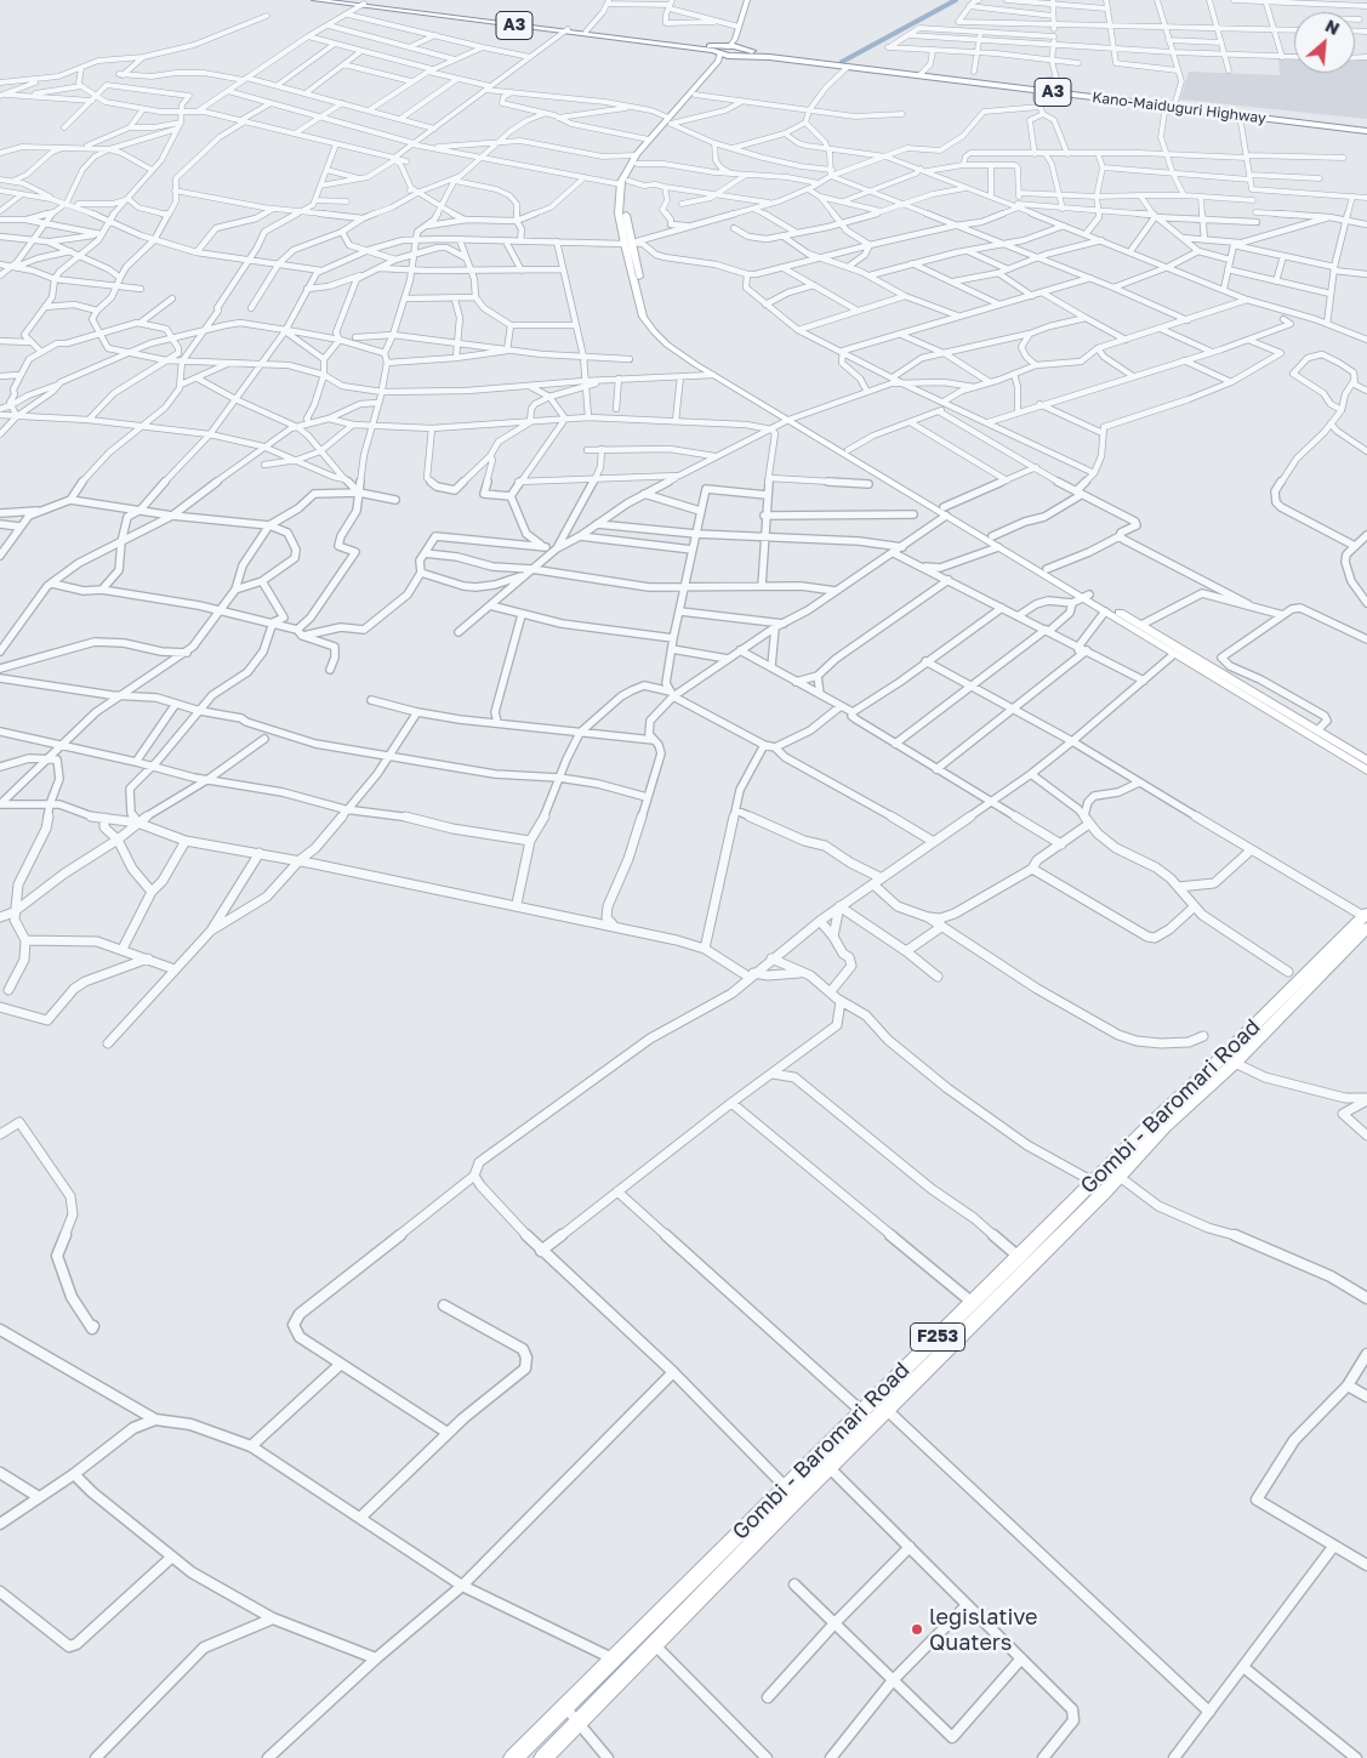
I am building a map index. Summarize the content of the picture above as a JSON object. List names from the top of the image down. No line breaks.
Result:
{"streets":{"main road":["A3","Kano-Maiduguri Highway","Gombi - Baromari Road","F253"]},"crossings":[["A3","Kano-Maiduguri Highway"]],"places":["legislative Quaters"],"north":"top right"}
